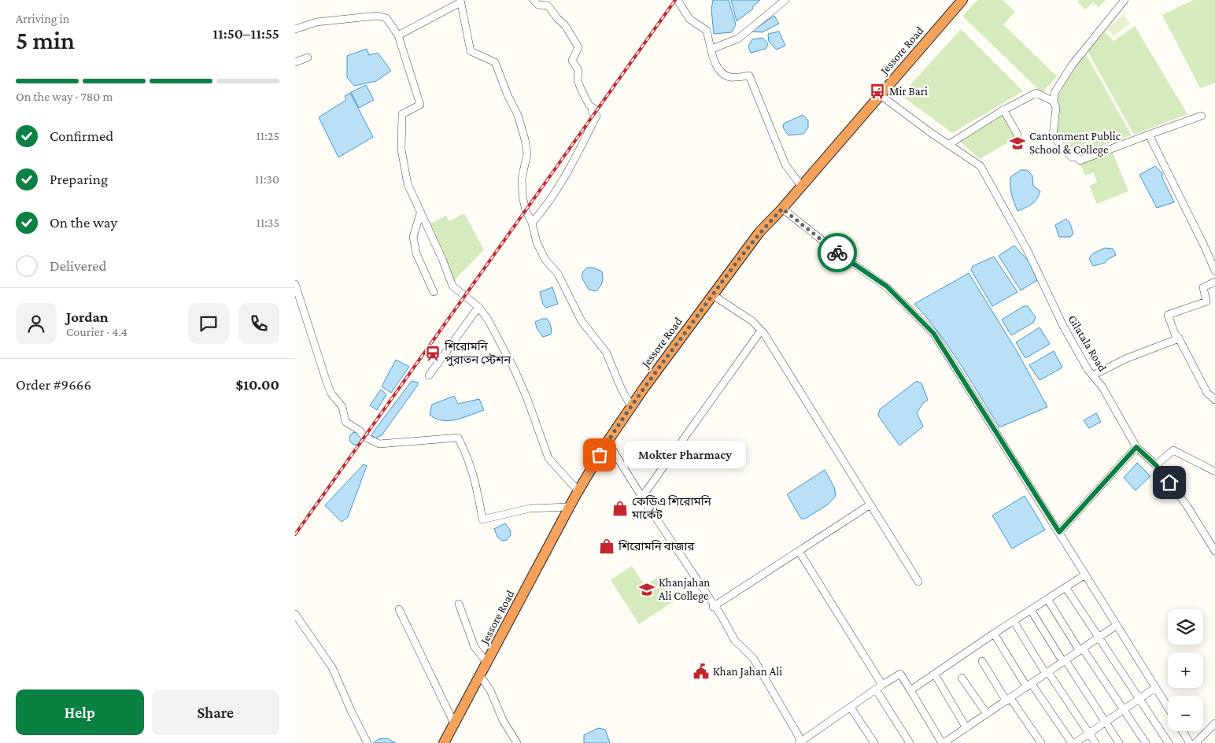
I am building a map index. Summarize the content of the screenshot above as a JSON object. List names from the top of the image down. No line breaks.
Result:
{"streets":{"highway":["Jessore Road"],"street":["Gilatala Road"]},"crossings":[["Jessore Road","Gilatala Road"]],"places":{"bus stop":["Mir Bari"],"school or university":["Cantonment Public School & College","Khanjahan Ali College"],"station":["শিরোমনি পুরাতন স্টেশন"],"other":["Mokter Pharmacy"],"shop":["কেডিএ শিরোমনি মার্কেট","শিরোমনি বাজার"],"public building":["Khan Jahan Ali"]},"page":{"heading":["5 min","Arriving in","11:50–11:55"],"panel":["Jordan","Courier · 4.4","Order #9666","$10.00"],"bar":"On the way · 780 m","list":[["Confirmed","11:25"],["Preparing","11:30"],["On the way","11:35"],"Delivered"],"bubble":"Mokter Pharmacy","map_buttons":["+","−"],"buttons":["Help","Share"]}}
